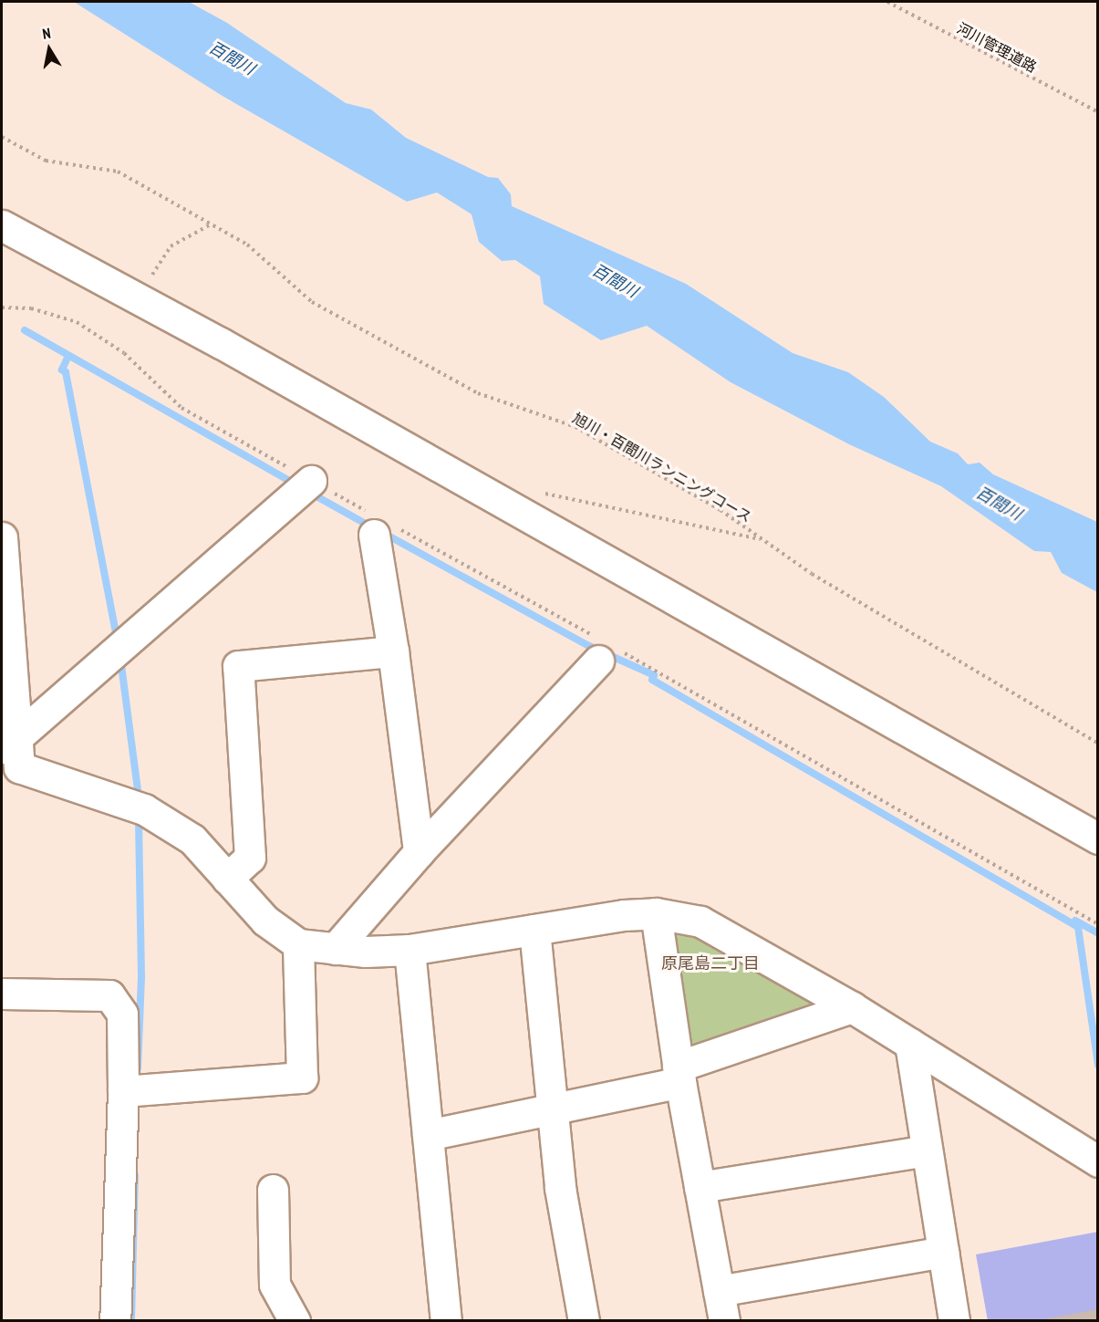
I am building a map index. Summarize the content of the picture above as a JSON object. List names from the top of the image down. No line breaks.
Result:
{"streets":{"path":["河川管理道路","旭川・百間川ランニングコース"]},"districts":["原尾島二丁目"],"water":["百間川"],"north":"top"}
